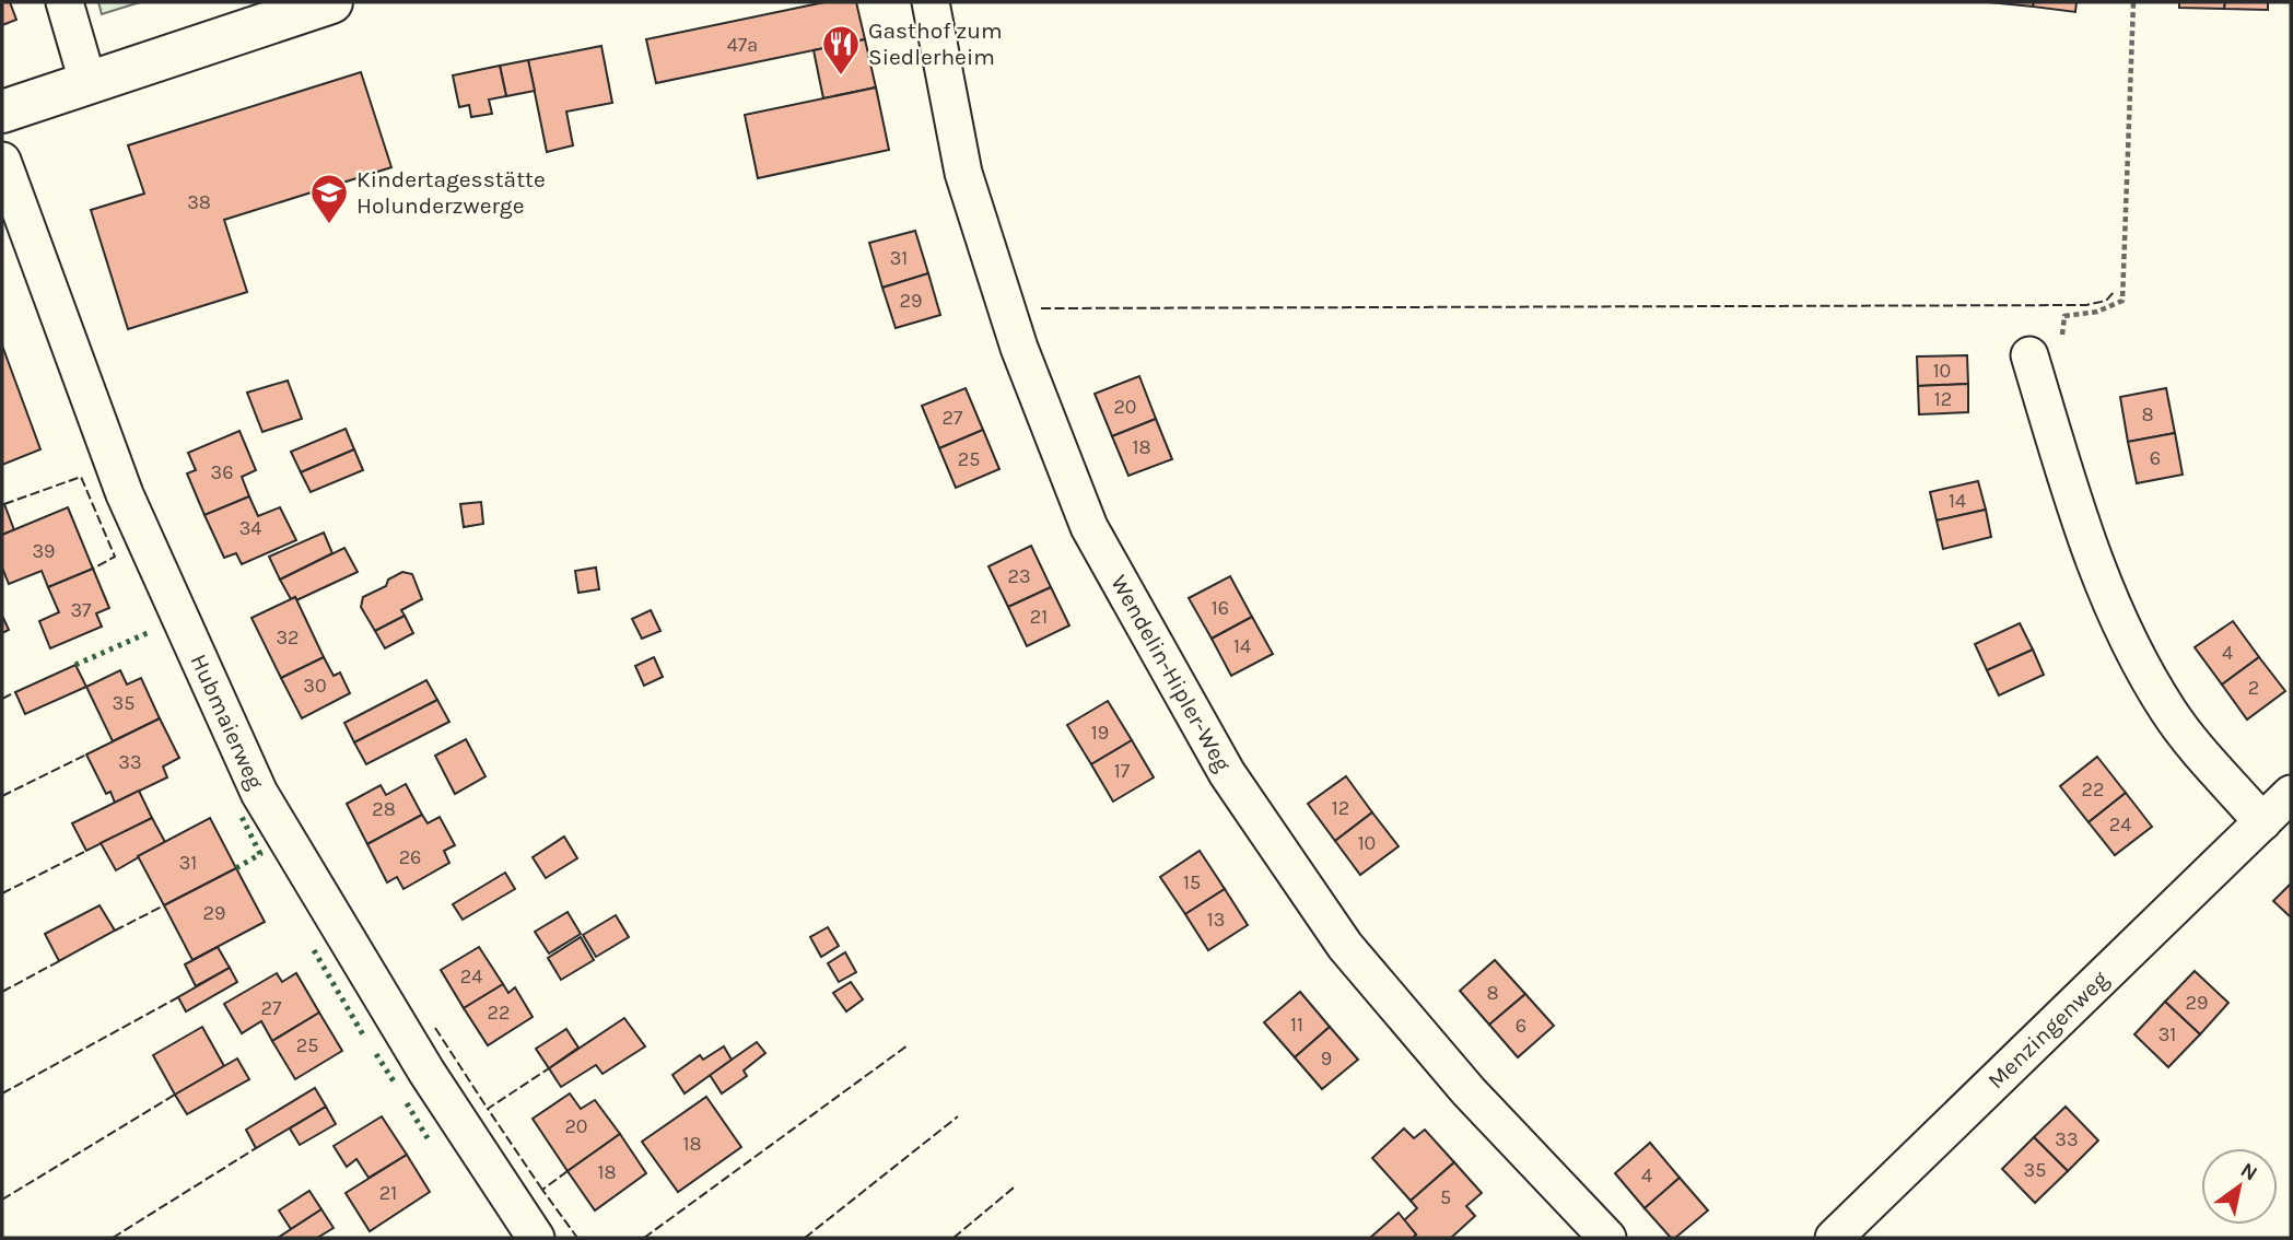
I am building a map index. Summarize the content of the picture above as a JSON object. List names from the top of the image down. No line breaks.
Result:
{"streets":{"street":["Wendelin-Hipler-Weg","Hubmaierweg","Menzingenweg"]},"places":{"restaurant":["Gasthof zum Siedlerheim"],"school or university":["Kindertagesstätte Holunderzwerge"]},"house_numbers":["47a","38","31","29","10","12","20","8","27","18","6","25","36","14","34","39","23","16","37","21","32","14","4","30","2","35","19","33","17","22","12","28","24","10","26","31","15","29","13","24","8","29","27","22","11","6","31","25","9","20","33","18","35","18","4","21","5"],"north":"top right"}
